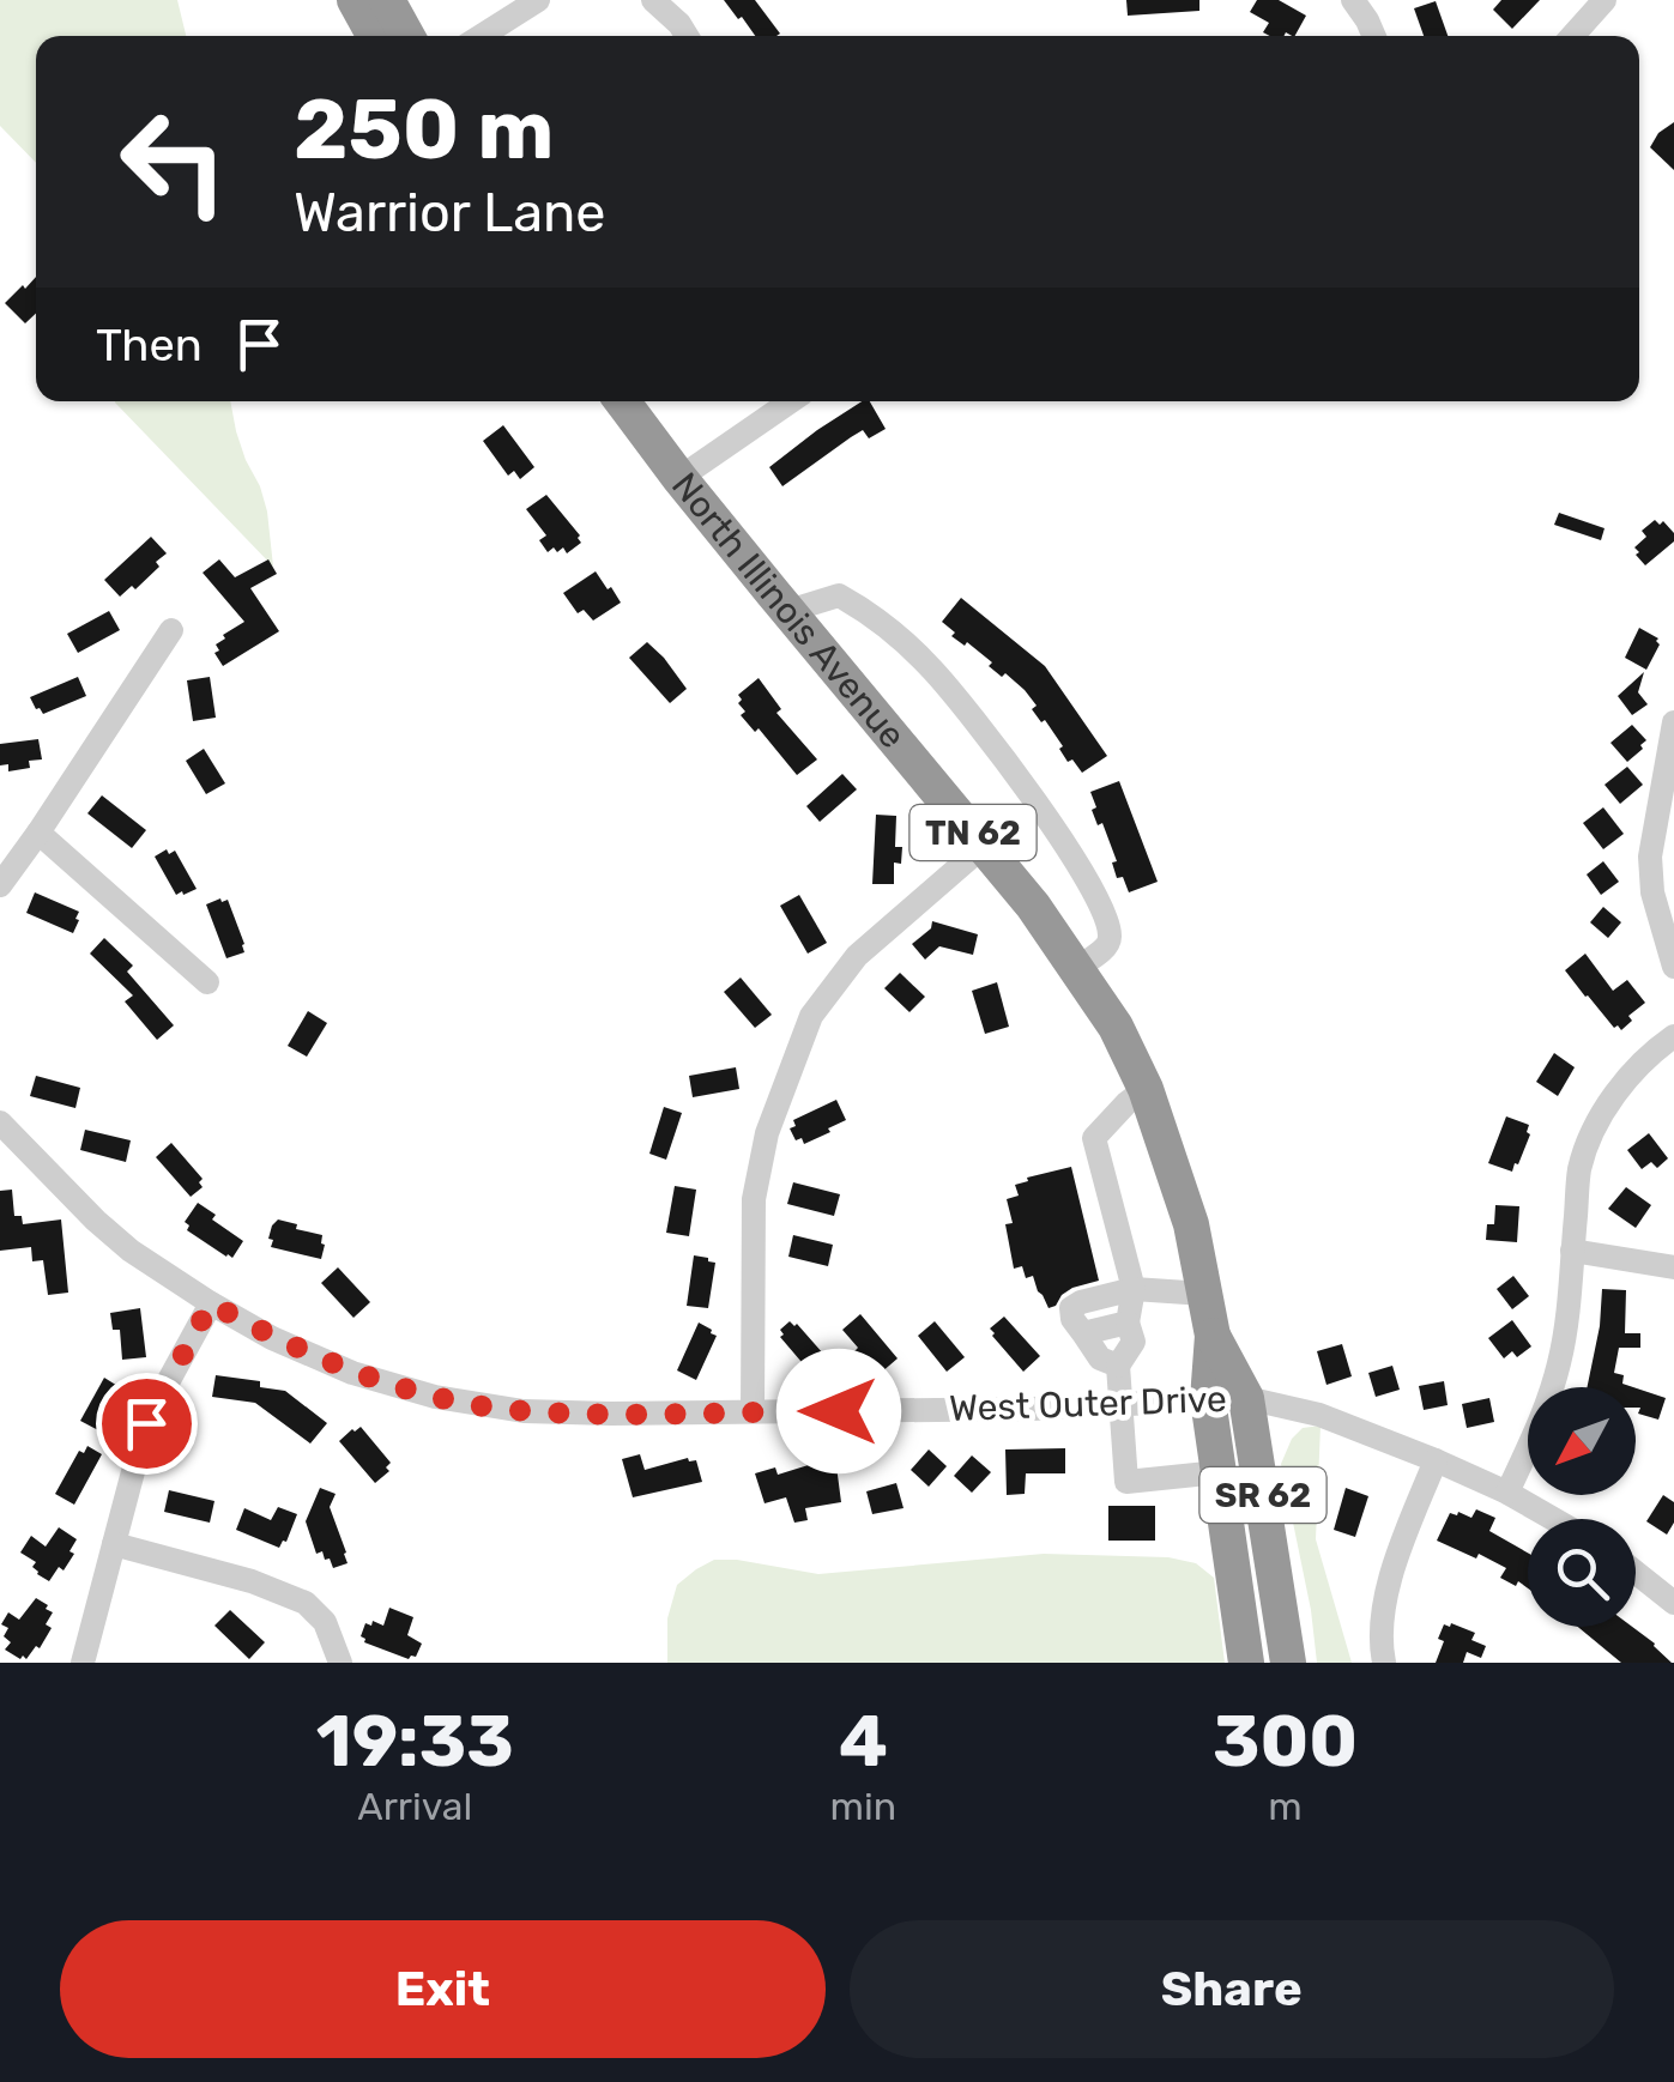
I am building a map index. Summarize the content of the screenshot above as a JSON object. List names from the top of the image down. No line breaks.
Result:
{"streets":{"highway":["North Illinois Avenue","TN 62","SR 62"],"street":["West Outer Drive"]},"crossings":[["North Illinois Avenue","SR 62"],["West Outer Drive","SR 62"]],"north":"bottom left","page":{"turn":["250 m","Warrior Lane"],"then":"Then","eta":["19:33","Arrival","4","min","300","m"],"buttons":["Exit","Share"]}}
